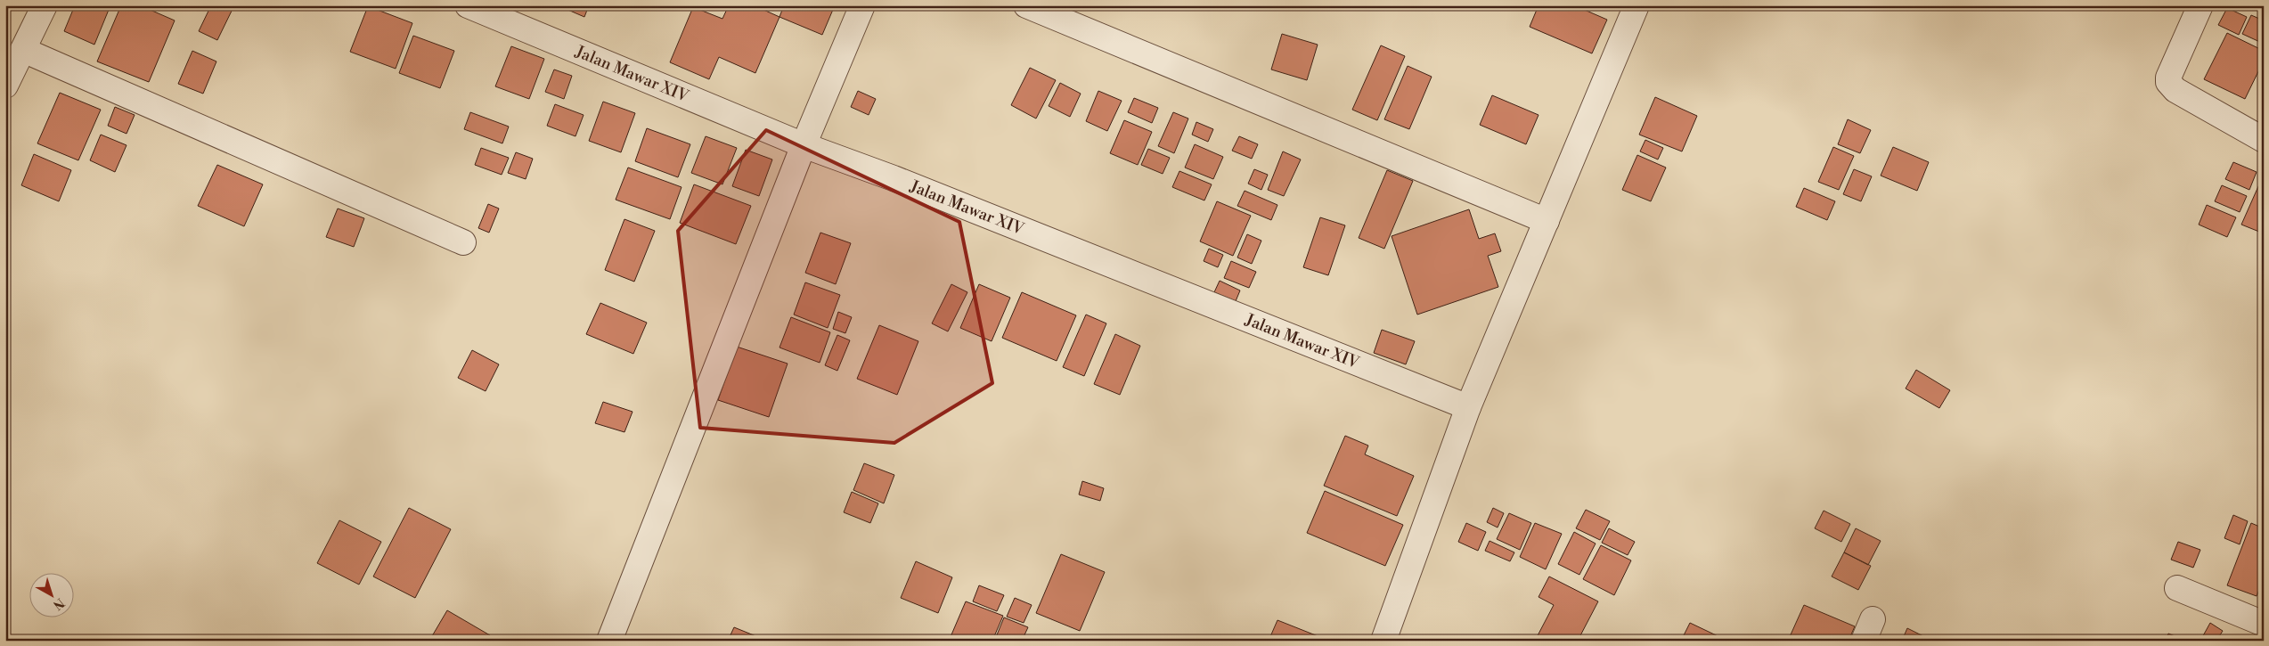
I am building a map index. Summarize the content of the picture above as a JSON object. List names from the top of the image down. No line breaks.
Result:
{"streets":{"street":["Jalan Mawar XIV"]},"north":"bottom right"}
